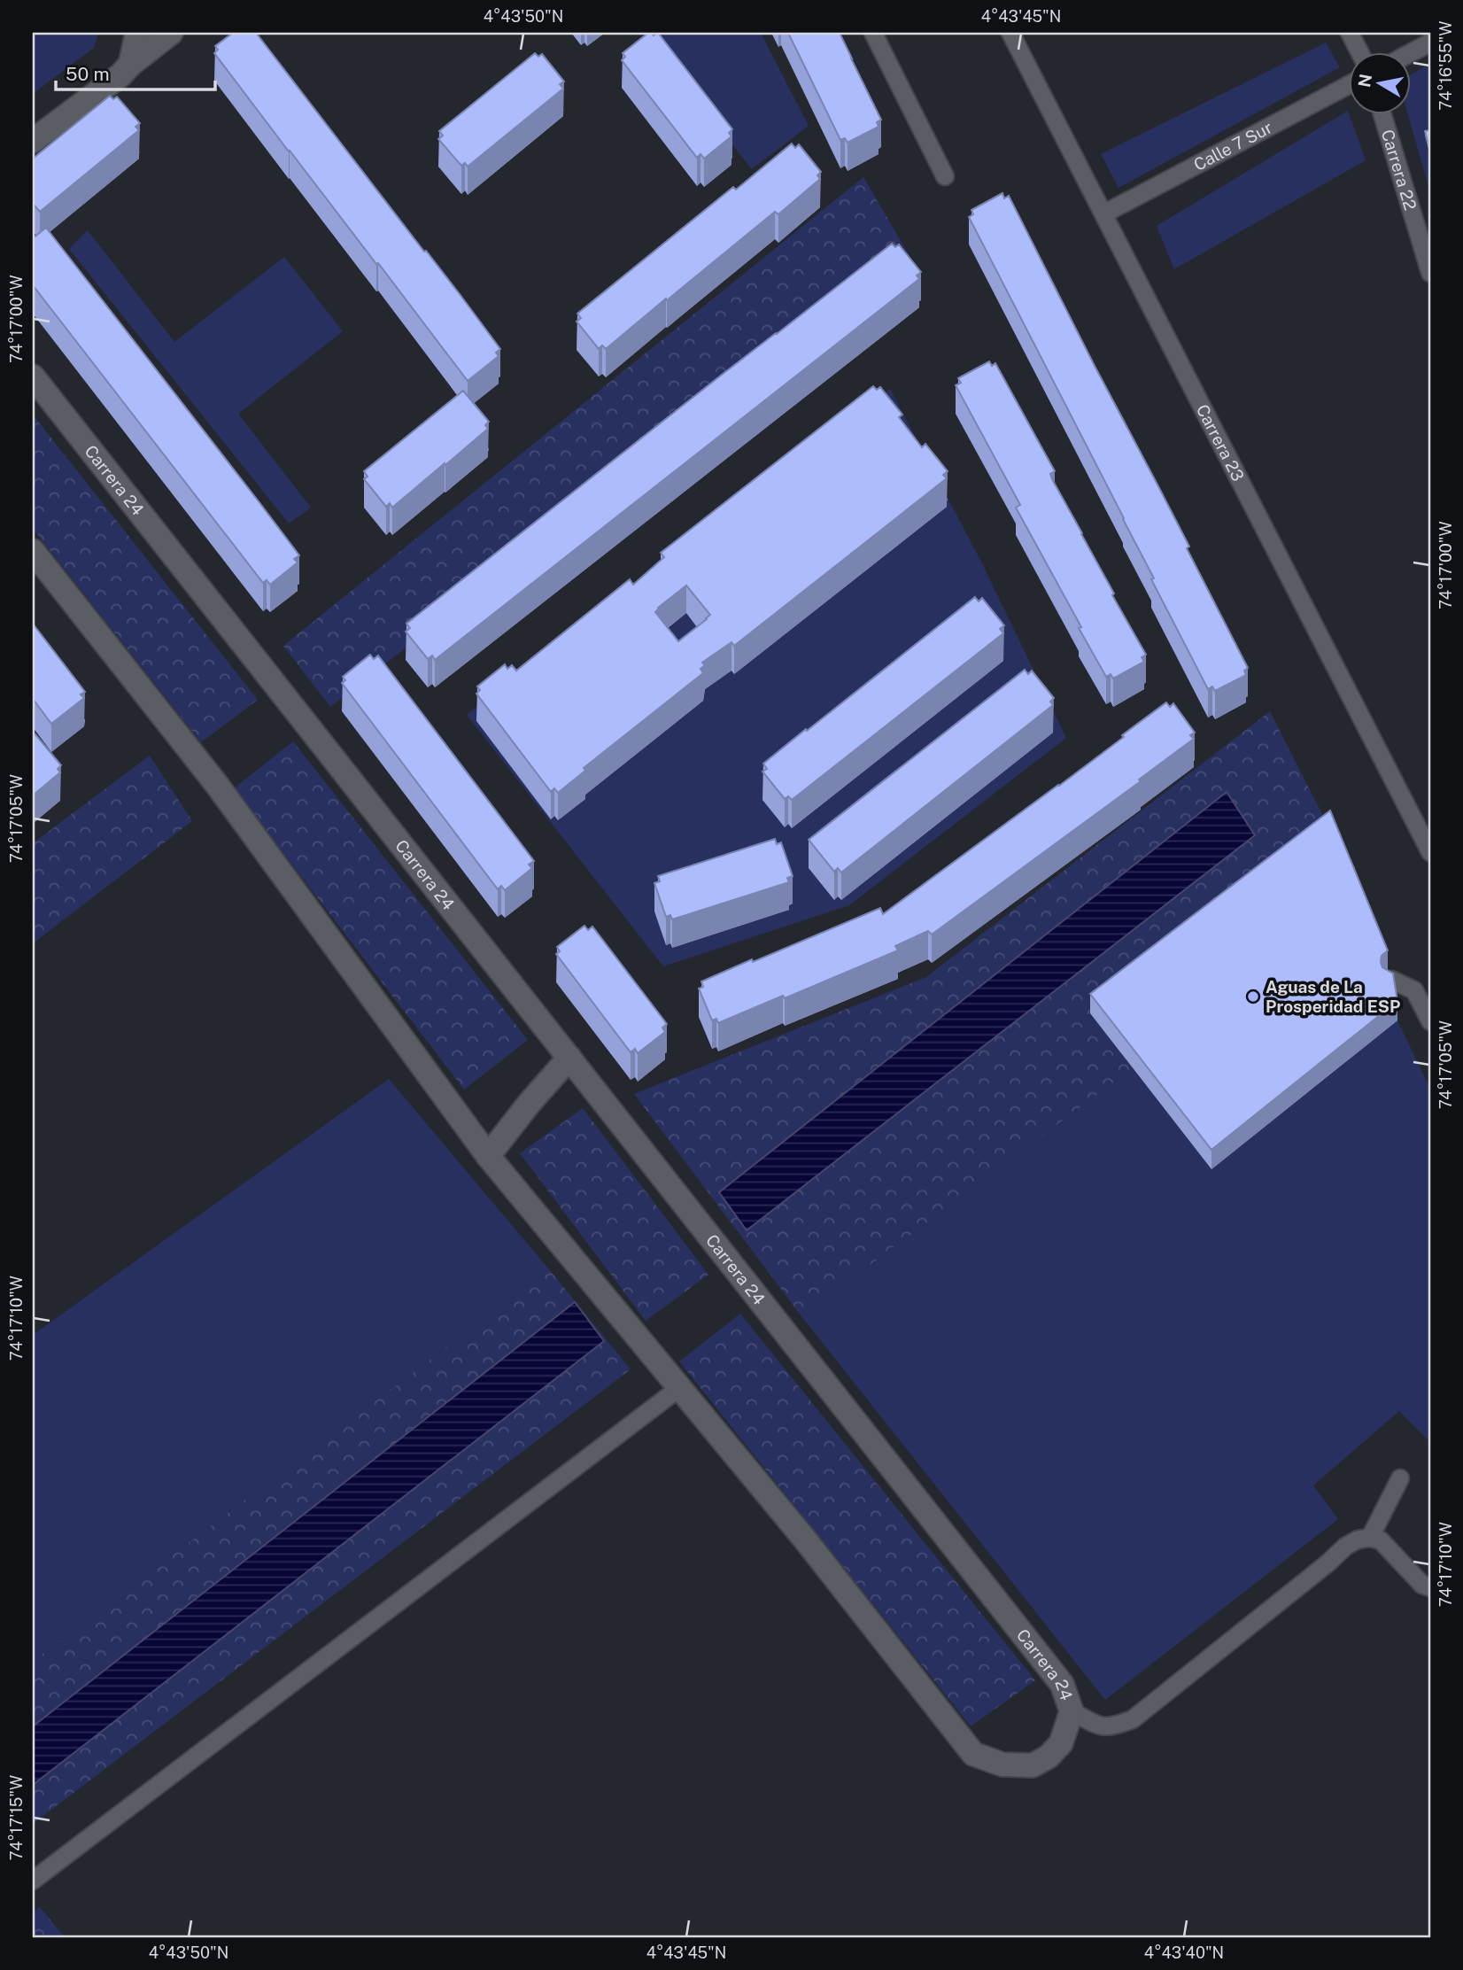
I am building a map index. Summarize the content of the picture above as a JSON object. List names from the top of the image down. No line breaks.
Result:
{"streets":{"street":["Calle 7 Sur","Carrera 22","Carrera 23","Carrera 24"]},"crossings":[["Calle 7 Sur","Carrera 23"]],"places":["Aguas de La Prosperidad ESP"],"scale_bar":"50 m","north":"left","coordinates":["4°43'50\"N","4°43'45\"N","74°16'55\"W","74°17'00\"W","74°17'05\"W","74°17'10\"W","74°17'15\"W","4°43'40\"N"]}
